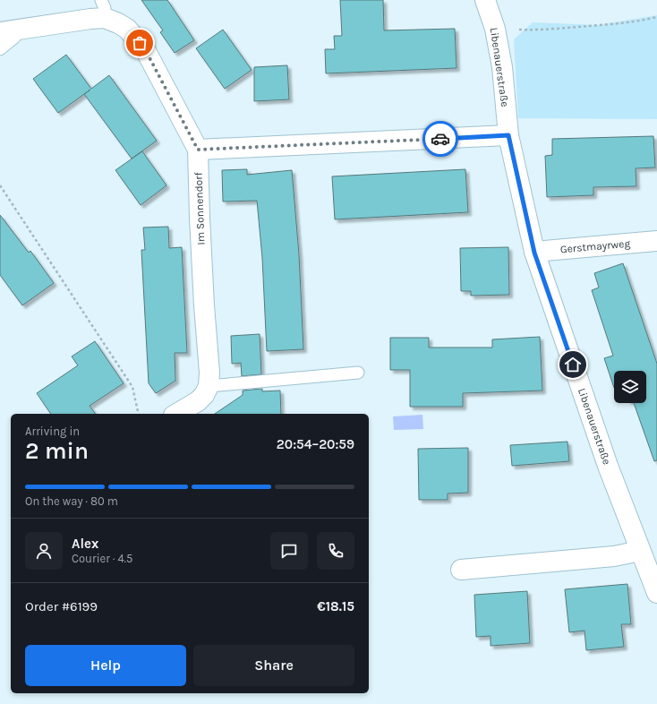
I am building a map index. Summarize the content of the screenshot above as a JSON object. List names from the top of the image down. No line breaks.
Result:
{"streets":{"street":["Libenauerstraße","Im Sonnendorf","Gerstmayrweg"]},"crossings":[["Libenauerstraße","Gerstmayrweg"]],"page":{"heading":["2 min","Arriving in","20:54–20:59"],"panel":["Alex","Courier · 4.5","Order #6199","€18.15"],"bar":"On the way · 80 m","buttons":["Help","Share"]}}
